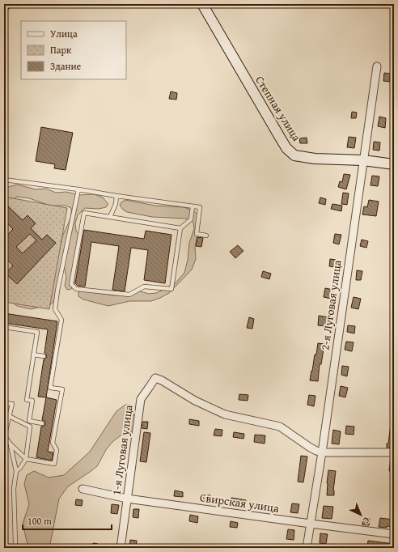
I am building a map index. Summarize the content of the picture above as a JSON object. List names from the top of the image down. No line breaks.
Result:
{"streets":{"street":["Степная улица","2-я Луговая улица","1-я Луговая улица","Свирская улица"]},"crossings":[["Степная улица","2-я Луговая улица"],["2-я Луговая улица","1-я Луговая улица"],["2-я Луговая улица","Свирская улица"],["1-я Луговая улица","Свирская улица"]],"legend":["Улица","Парк","Здание"],"scale_bar":"100 m","north":"bottom right"}
